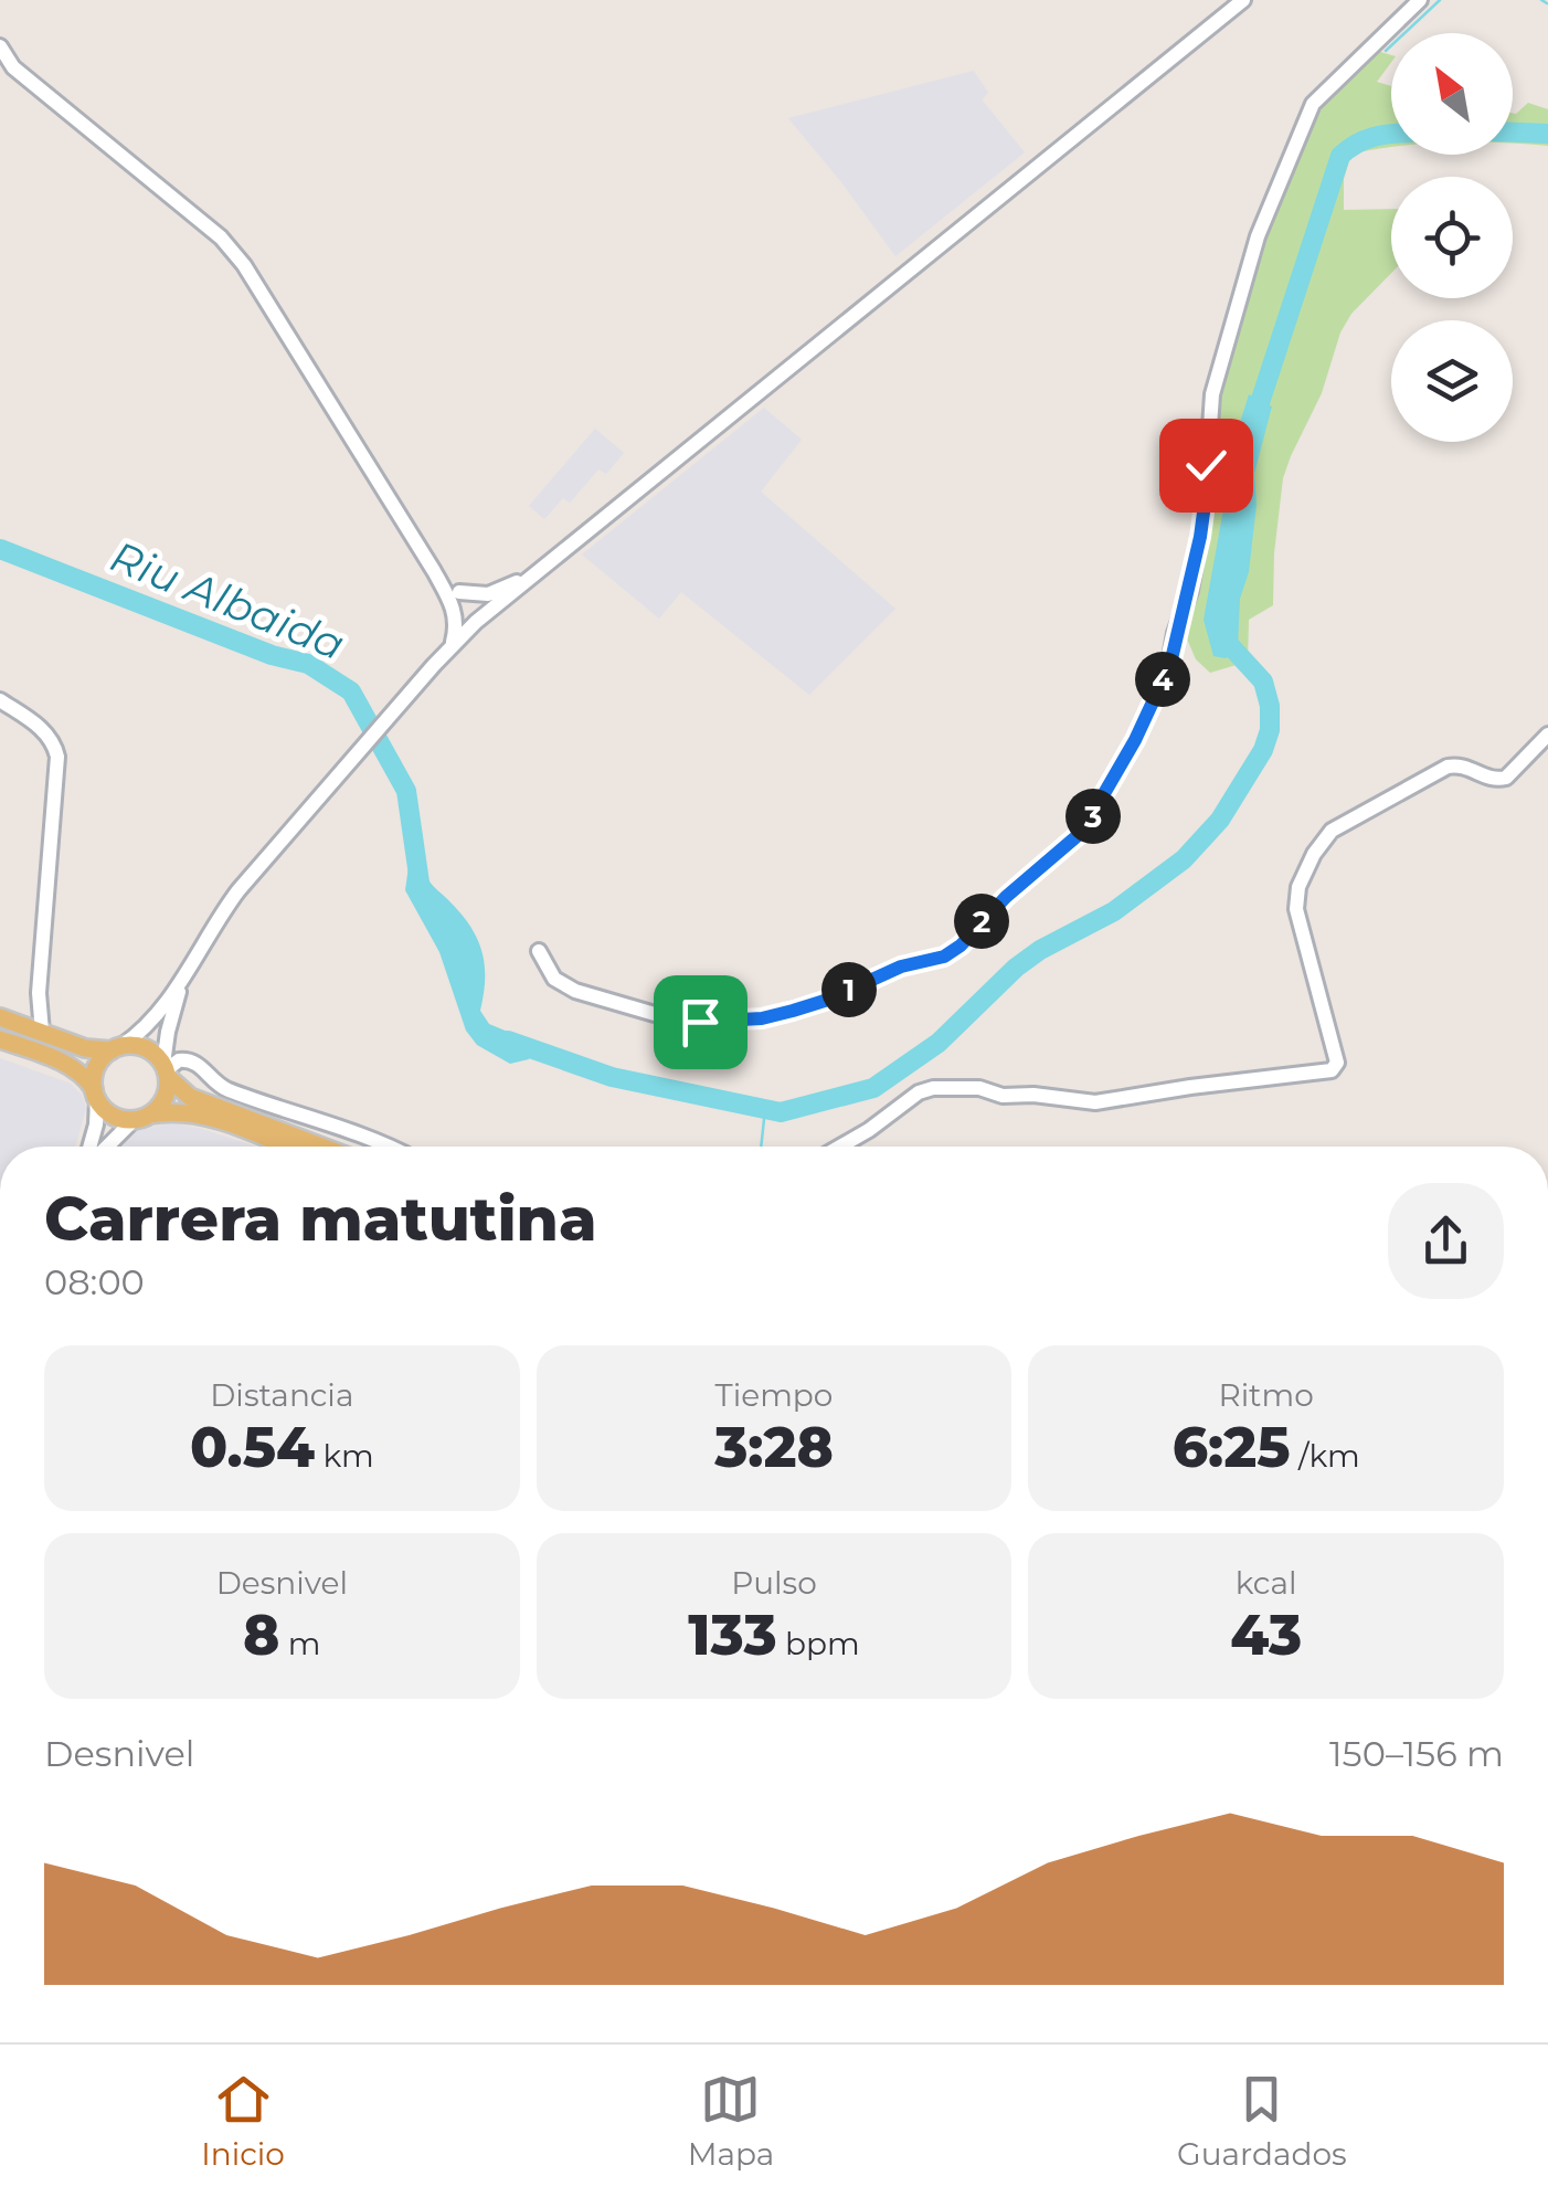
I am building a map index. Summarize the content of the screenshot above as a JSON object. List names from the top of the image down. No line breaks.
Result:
{"water":["Riu Albaida"],"north":"top left","page":{"pins":["4","3","2","1"],"heading":["Carrera matutina","08:00"],"stats":[["Distancia","0.54 km"],["Tiempo","3:28"],["Ritmo","6:25 /km"],["Desnivel","8 m"],["Pulso","133 bpm"],["kcal","43"]],"chart":["Desnivel","150–156 m"],"tabs":["Inicio","Mapa","Guardados"]}}
